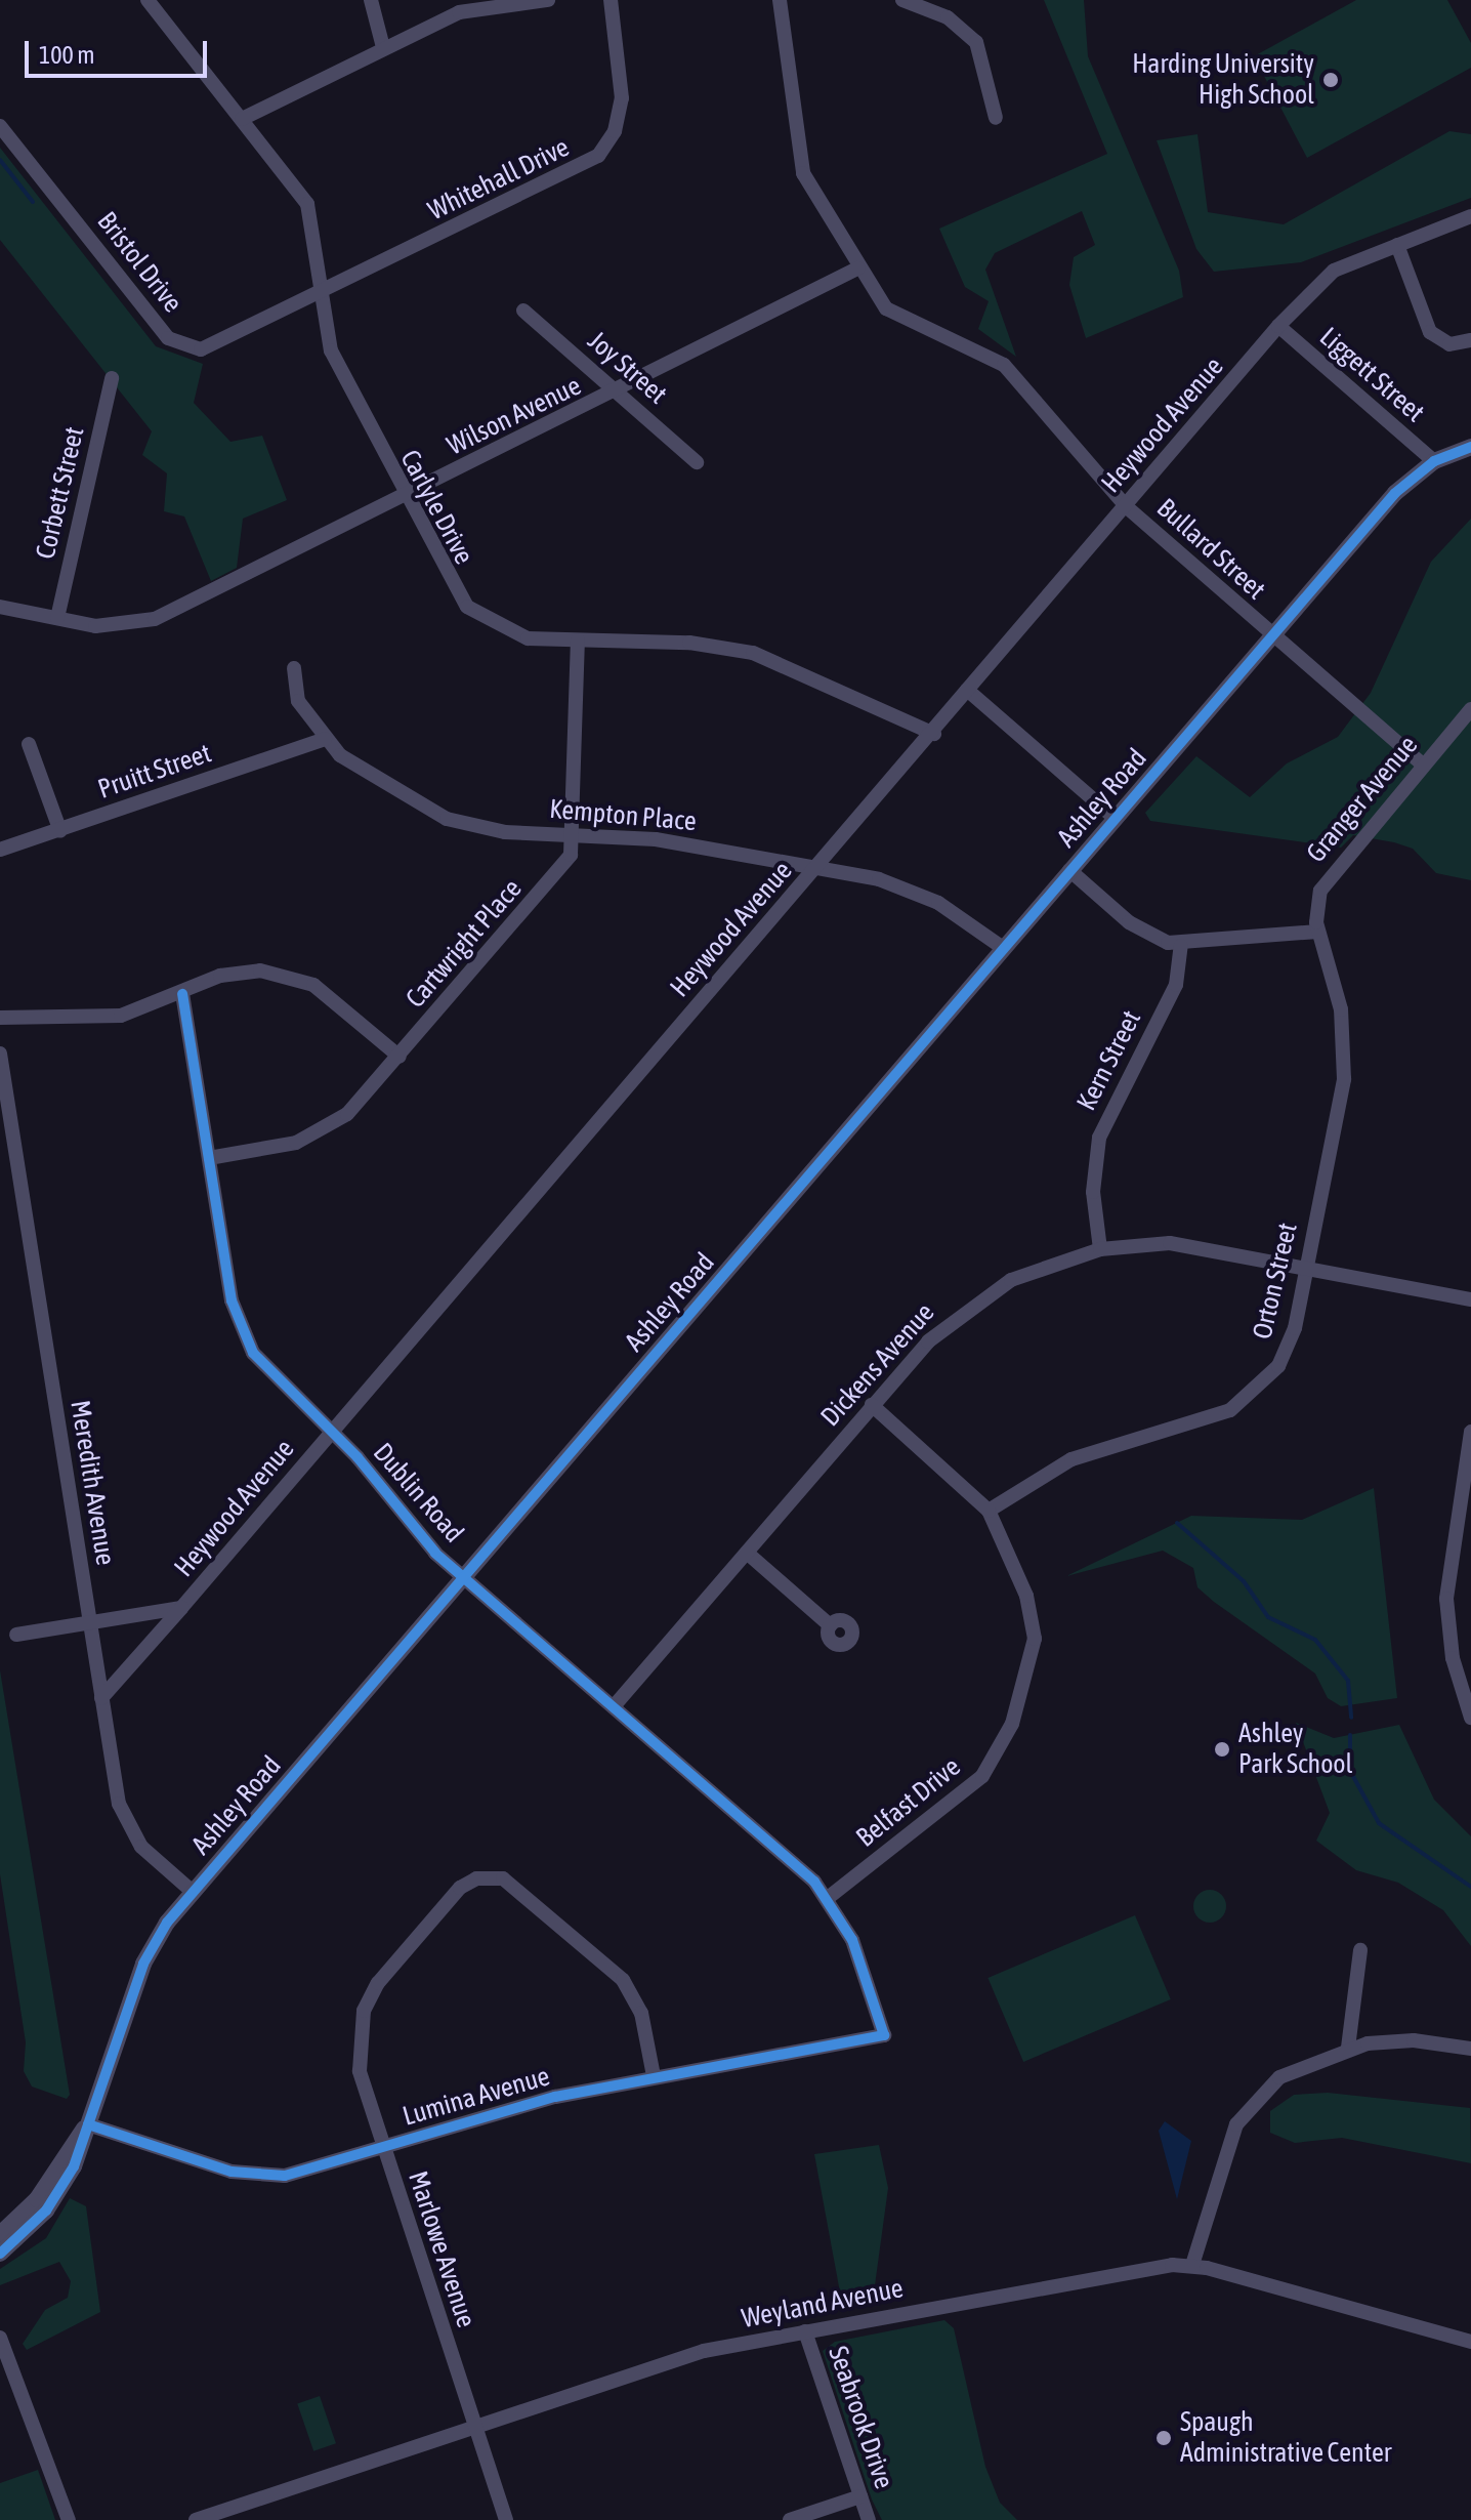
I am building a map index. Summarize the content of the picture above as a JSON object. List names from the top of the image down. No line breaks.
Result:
{"streets":{"street":["Whitehall Drive","Bristol Drive","Joy Street","Liggett Street","Wilson Avenue","Heywood Avenue","Corbett Street","Carlyle Drive","Bullard Street","Pruitt Street","Ashley Road","Granger Avenue","Kempton Place","Cartwright Place","Kern Street","Orton Street","Dickens Avenue","Meredith Avenue","Dublin Road","Belfast Drive","Lumina Avenue","Marlowe Avenue","Weyland Avenue","Seabrook Drive"]},"crossings":[["Whitehall Drive","Bristol Drive"],["Whitehall Drive","Carlyle Drive"],["Bristol Drive","Carlyle Drive"],["Joy Street","Wilson Avenue"],["Liggett Street","Heywood Avenue"],["Liggett Street","Ashley Road"],["Wilson Avenue","Corbett Street"],["Wilson Avenue","Carlyle Drive"],["Wilson Avenue","Bullard Street"],["Heywood Avenue","Carlyle Drive"],["Heywood Avenue","Bullard Street"],["Heywood Avenue","Kempton Place"],["Heywood Avenue","Meredith Avenue"],["Heywood Avenue","Dublin Road"],["Carlyle Drive","Cartwright Place"],["Bullard Street","Ashley Road"],["Bullard Street","Granger Avenue"],["Pruitt Street","Kempton Place"],["Ashley Road","Kempton Place"],["Ashley Road","Meredith Avenue"],["Ashley Road","Dublin Road"],["Ashley Road","Lumina Avenue"],["Granger Avenue","Orton Street"],["Kempton Place","Cartwright Place"],["Cartwright Place","Dublin Road"],["Kern Street","Dickens Avenue"],["Orton Street","Dickens Avenue"],["Orton Street","Belfast Drive"],["Dickens Avenue","Dublin Road"],["Dickens Avenue","Belfast Drive"],["Dublin Road","Belfast Drive"],["Dublin Road","Lumina Avenue"],["Lumina Avenue","Marlowe Avenue"],["Marlowe Avenue","Weyland Avenue"],["Weyland Avenue","Seabrook Drive"]],"places":["Harding University High School","Ashley Park School","Spaugh Administrative Center"],"scale_bar":"100 m"}
